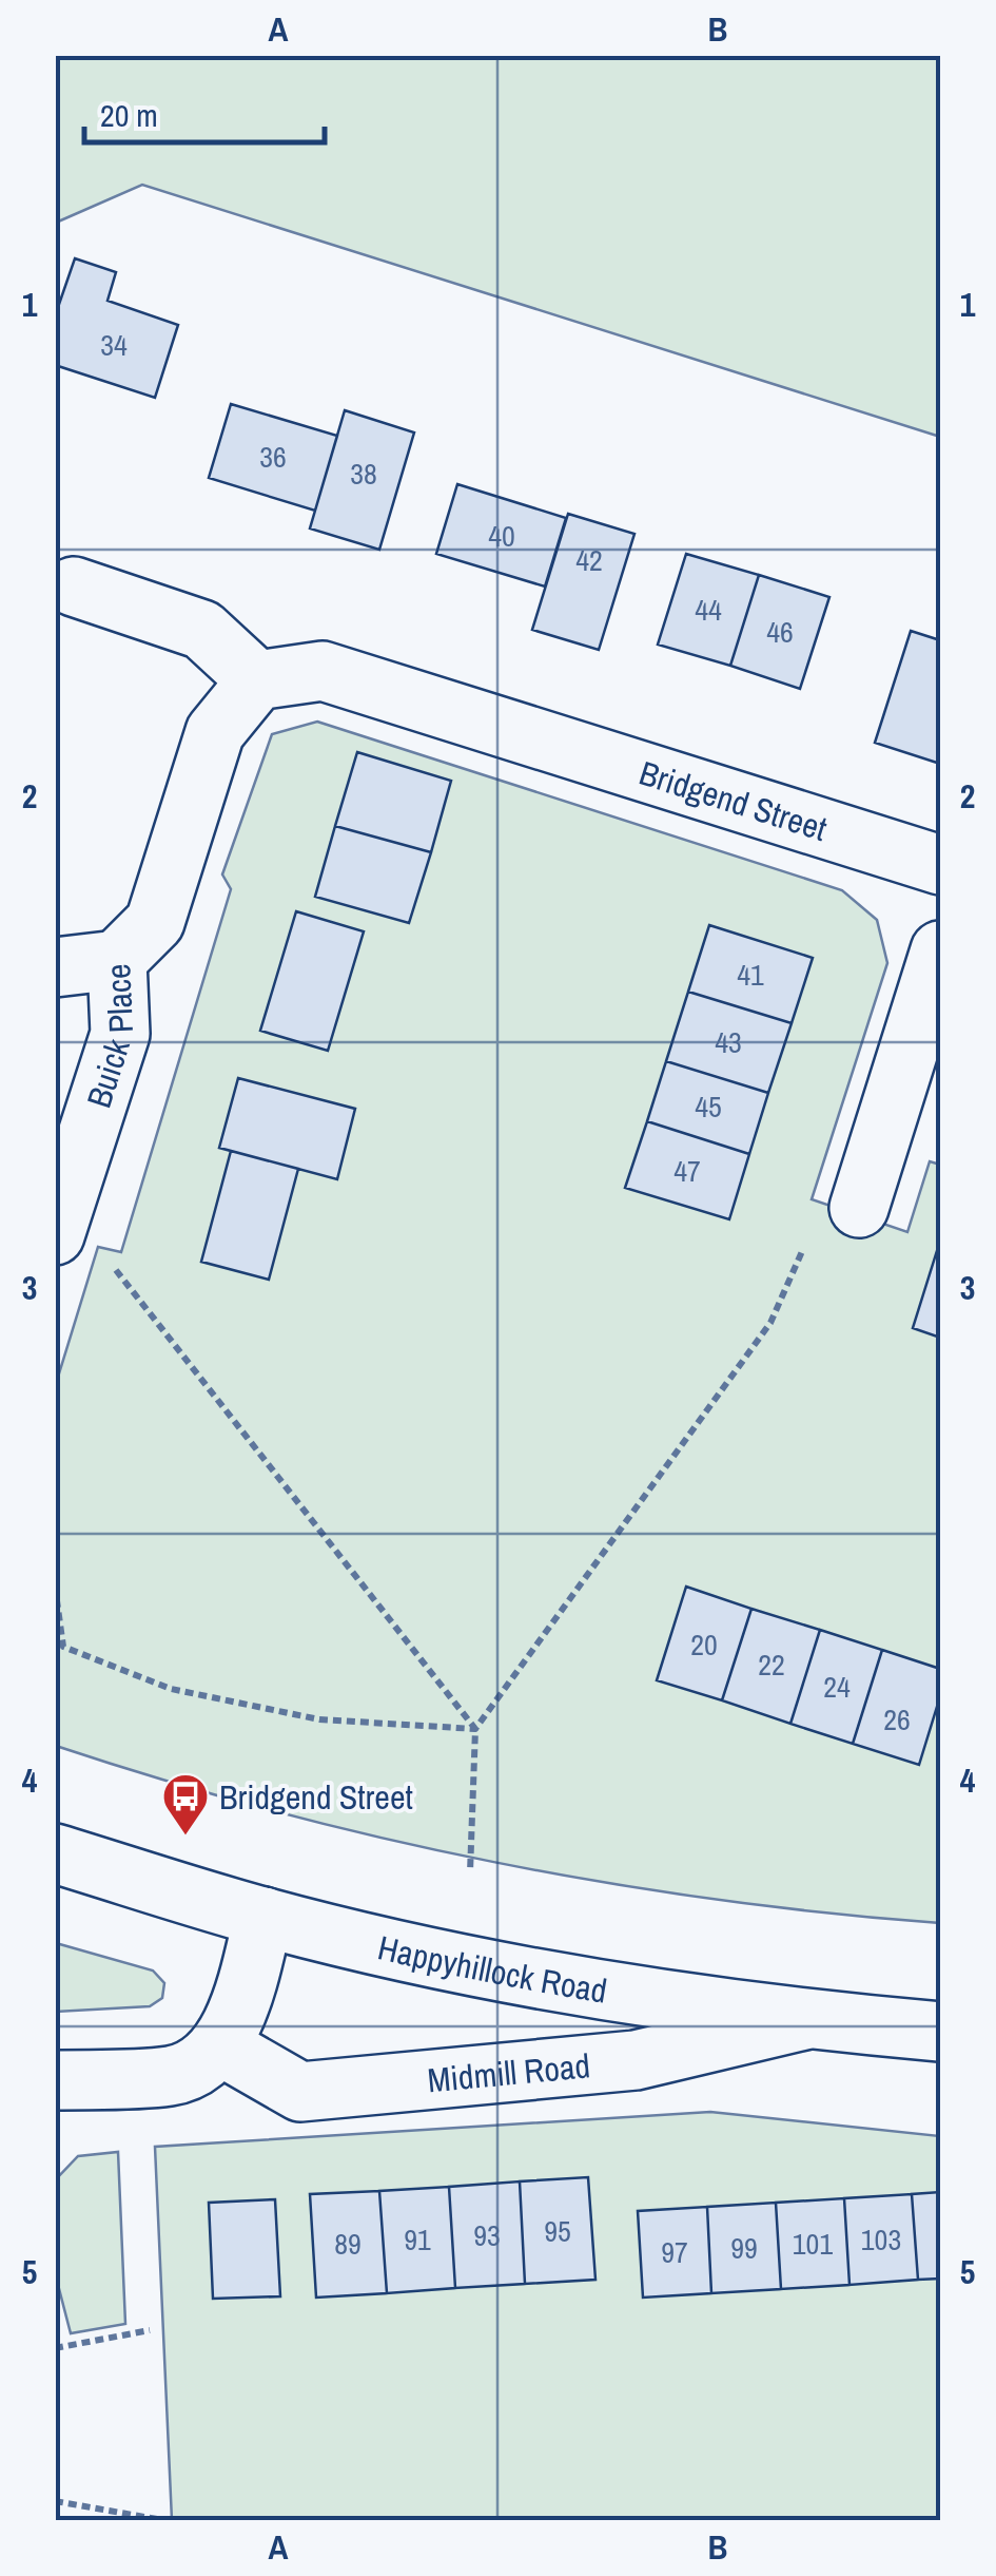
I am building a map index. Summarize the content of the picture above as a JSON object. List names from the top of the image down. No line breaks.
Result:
{"streets":{"street":["Bridgend Street","Buick Place","Happyhillock Road","Midmill Road"]},"crossings":[["Bridgend Street","Buick Place"],["Happyhillock Road","Midmill Road"]],"places":{"bus stop":["Bridgend Street"]},"house_numbers":["34","36","38","40","42","44","46","41","43","45","47","20","22","24","26","95","93","91","103","89","101","99","97"],"scale_bar":"20 m","grid":{"columns":["A","B"],"rows":["1","2","3","4","5"]}}
